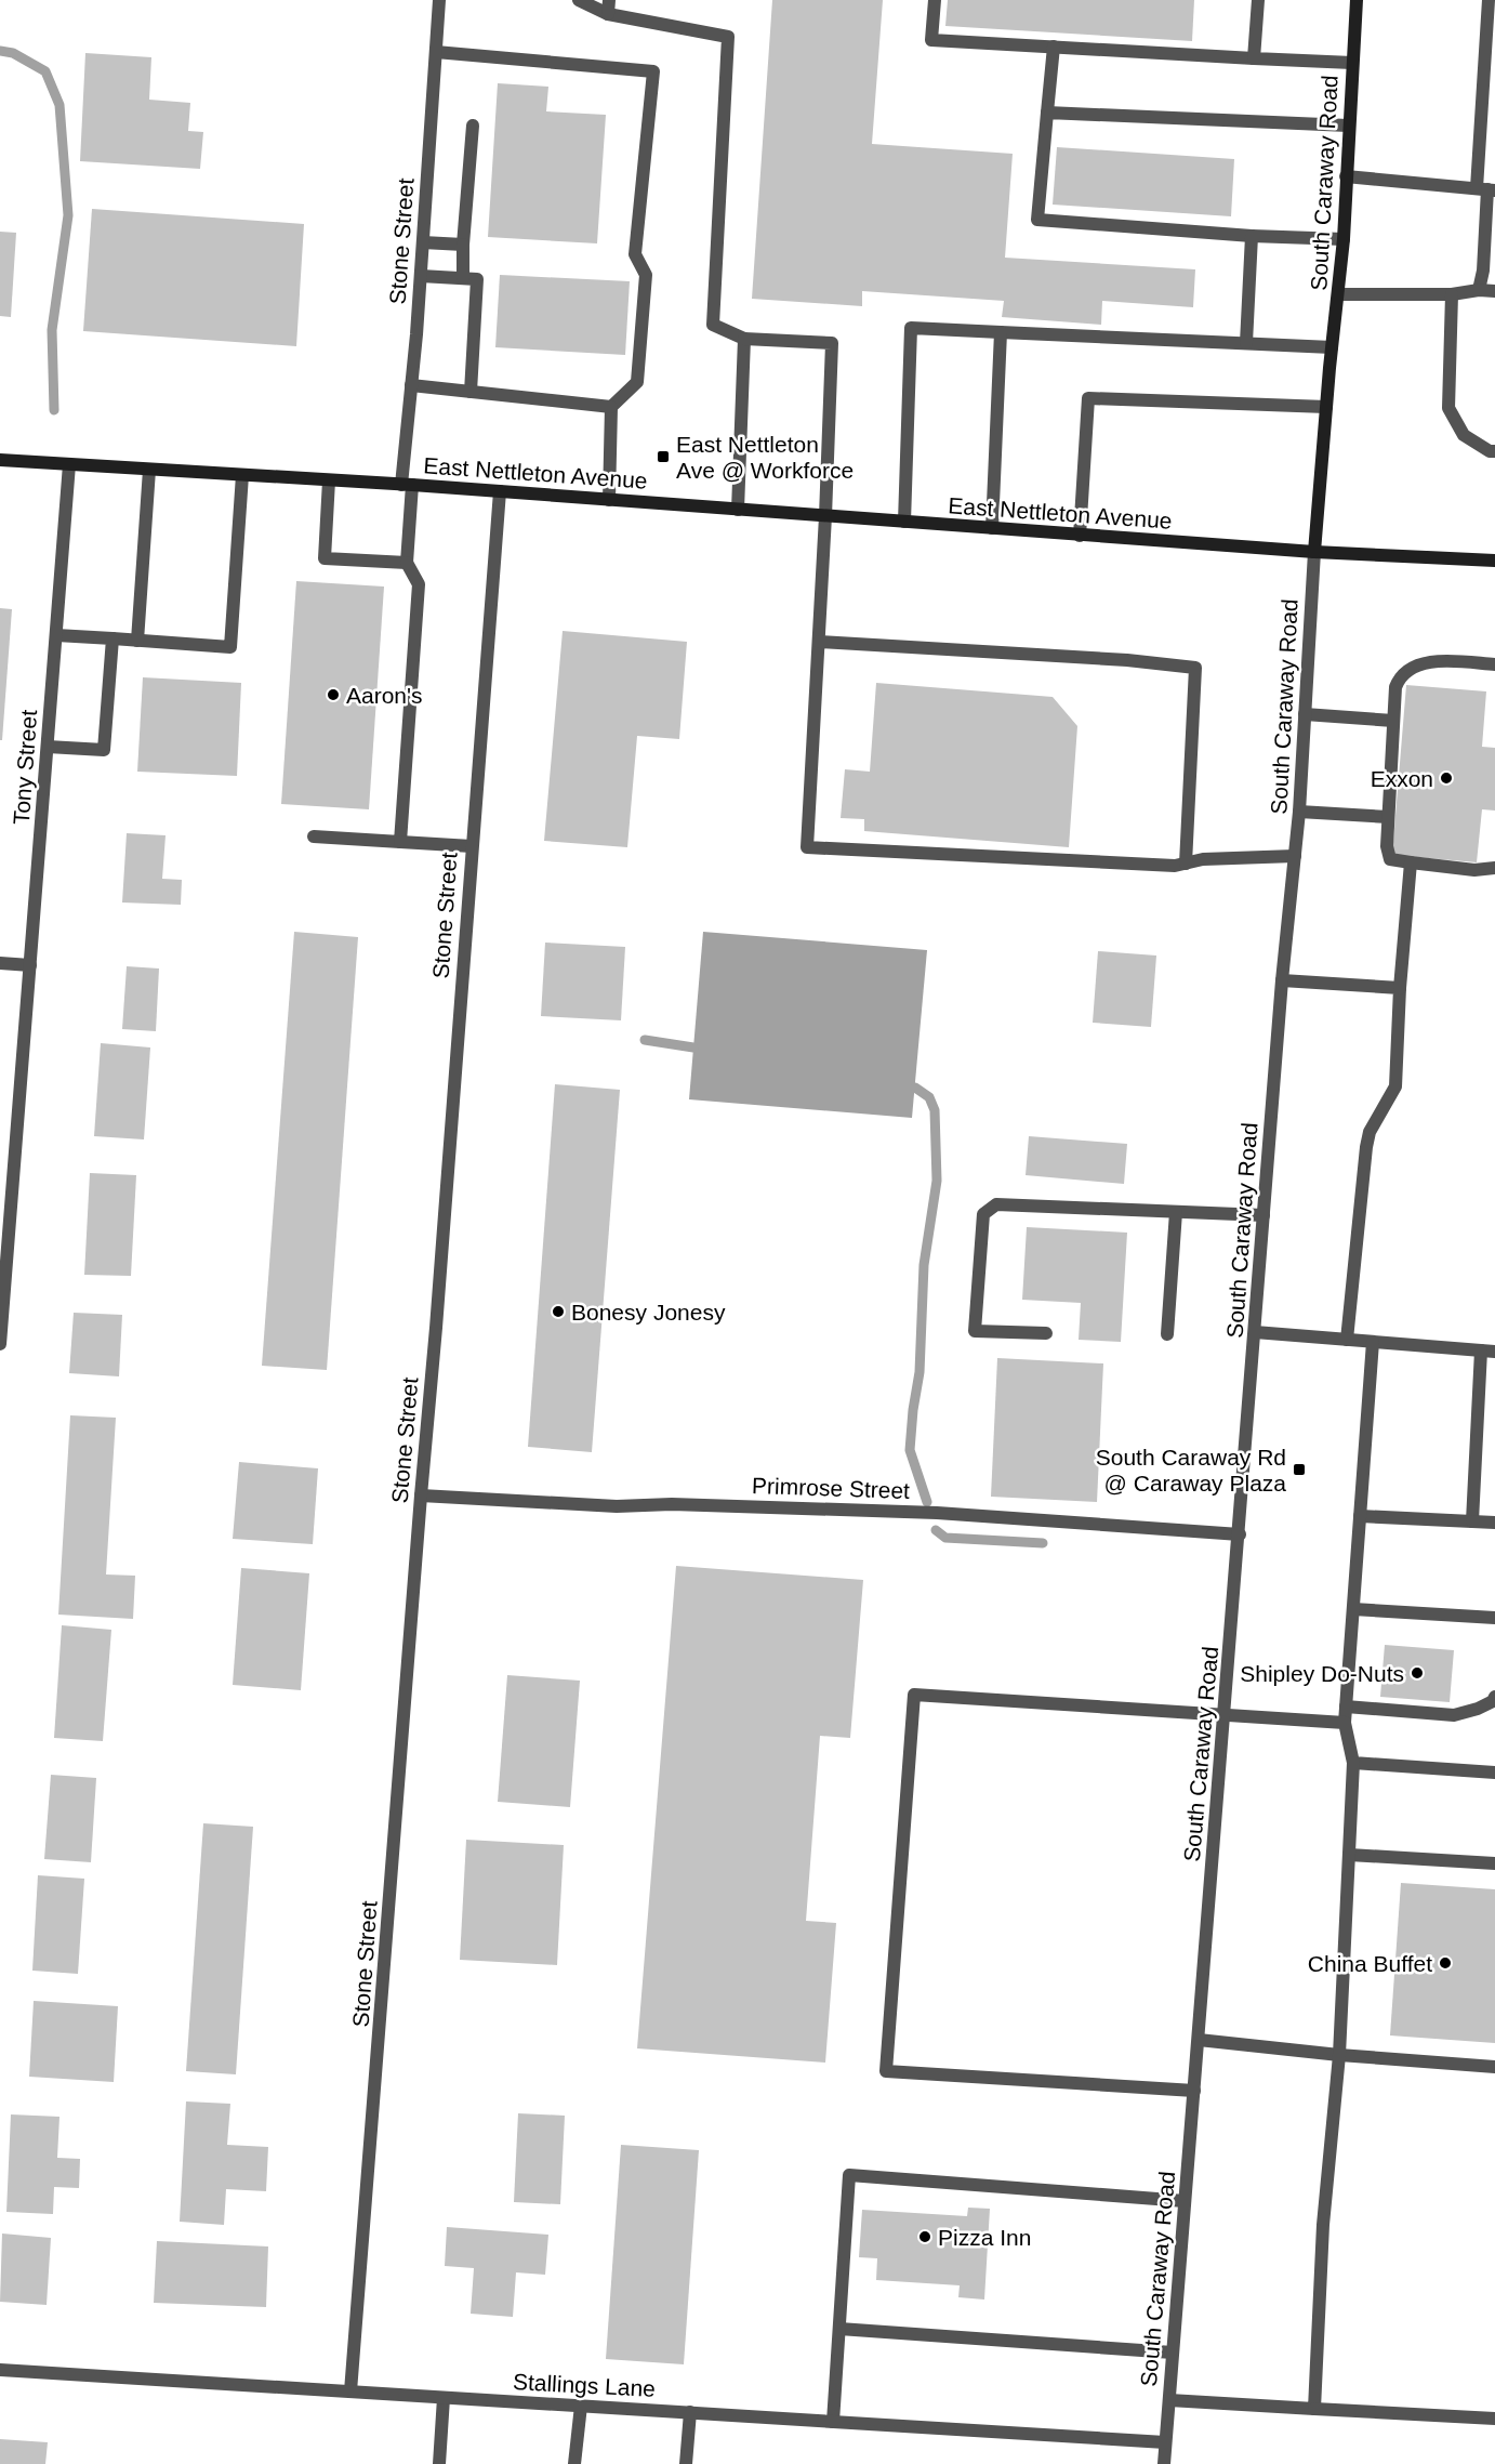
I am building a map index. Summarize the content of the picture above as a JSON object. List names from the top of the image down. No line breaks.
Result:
{"streets":{"main road":["South Caraway Road","East Nettleton Avenue"],"street":["Stone Street","Tony Street","Primrose Street","Stallings Lane"]},"crossings":[["South Caraway Road","East Nettleton Avenue"],["South Caraway Road","Primrose Street"],["South Caraway Road","Stallings Lane"],["Stone Street","East Nettleton Avenue"],["Stone Street","Primrose Street"],["Stone Street","Stallings Lane"],["East Nettleton Avenue","Tony Street"]],"places":{"transit":["East Nettleton Ave @ Workforce","South Caraway Rd @ Caraway Plaza"],"other":["Aaron's","Exxon","Bonesy Jonesy","Shipley Do-Nuts","China Buffet","Pizza Inn"]}}
